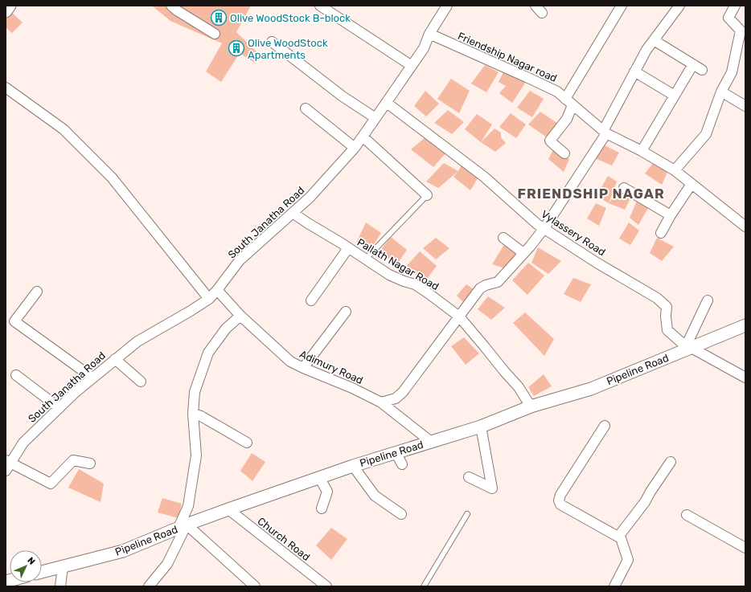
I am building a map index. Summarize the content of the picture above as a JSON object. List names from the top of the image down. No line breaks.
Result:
{"streets":{"street":["Friendship Nagar road","South Janatha Road","Vylassery Road","Pallath Nagar Road","Adimury Road","Pipeline Road","Church Road"]},"crossings":[["Friendship Nagar road","South Janatha Road"],["South Janatha Road","Vylassery Road"],["South Janatha Road","Pallath Nagar Road"],["South Janatha Road","Adimury Road"],["Vylassery Road","Pipeline Road"],["Pallath Nagar Road","Pipeline Road"],["Adimury Road","Pipeline Road"],["Pipeline Road","Church Road"]],"districts":["FRIENDSHIP NAGAR"],"places":{"building":["Olive WoodStock B-block","Olive WoodStock Apartments"]},"north":"top right"}
